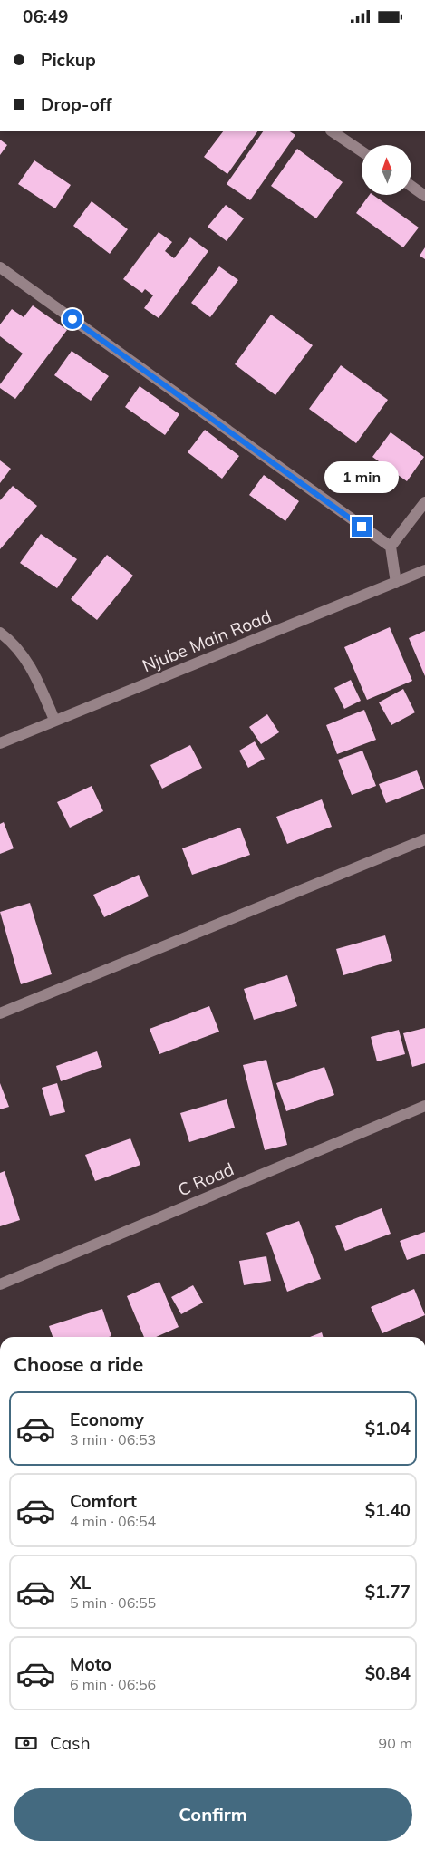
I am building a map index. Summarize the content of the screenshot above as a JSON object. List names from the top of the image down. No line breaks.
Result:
{"streets":{"street":["Njube Main Road","C Road"]},"north":"top","page":{"status":"06:49","banner":["Pickup","Drop-off"],"bubble":"1 min","heading":"Choose a ride","list":[{"name":"Economy","note":"3 min · 06:53","value":"$1.04"},{"name":"Comfort","note":"4 min · 06:54","value":"$1.40"},{"name":"XL","note":"5 min · 06:55","value":"$1.77"},{"name":"Moto","note":"6 min · 06:56","value":"$0.84"}],"pay":["Cash","90 m"],"buttons":"Confirm"}}
